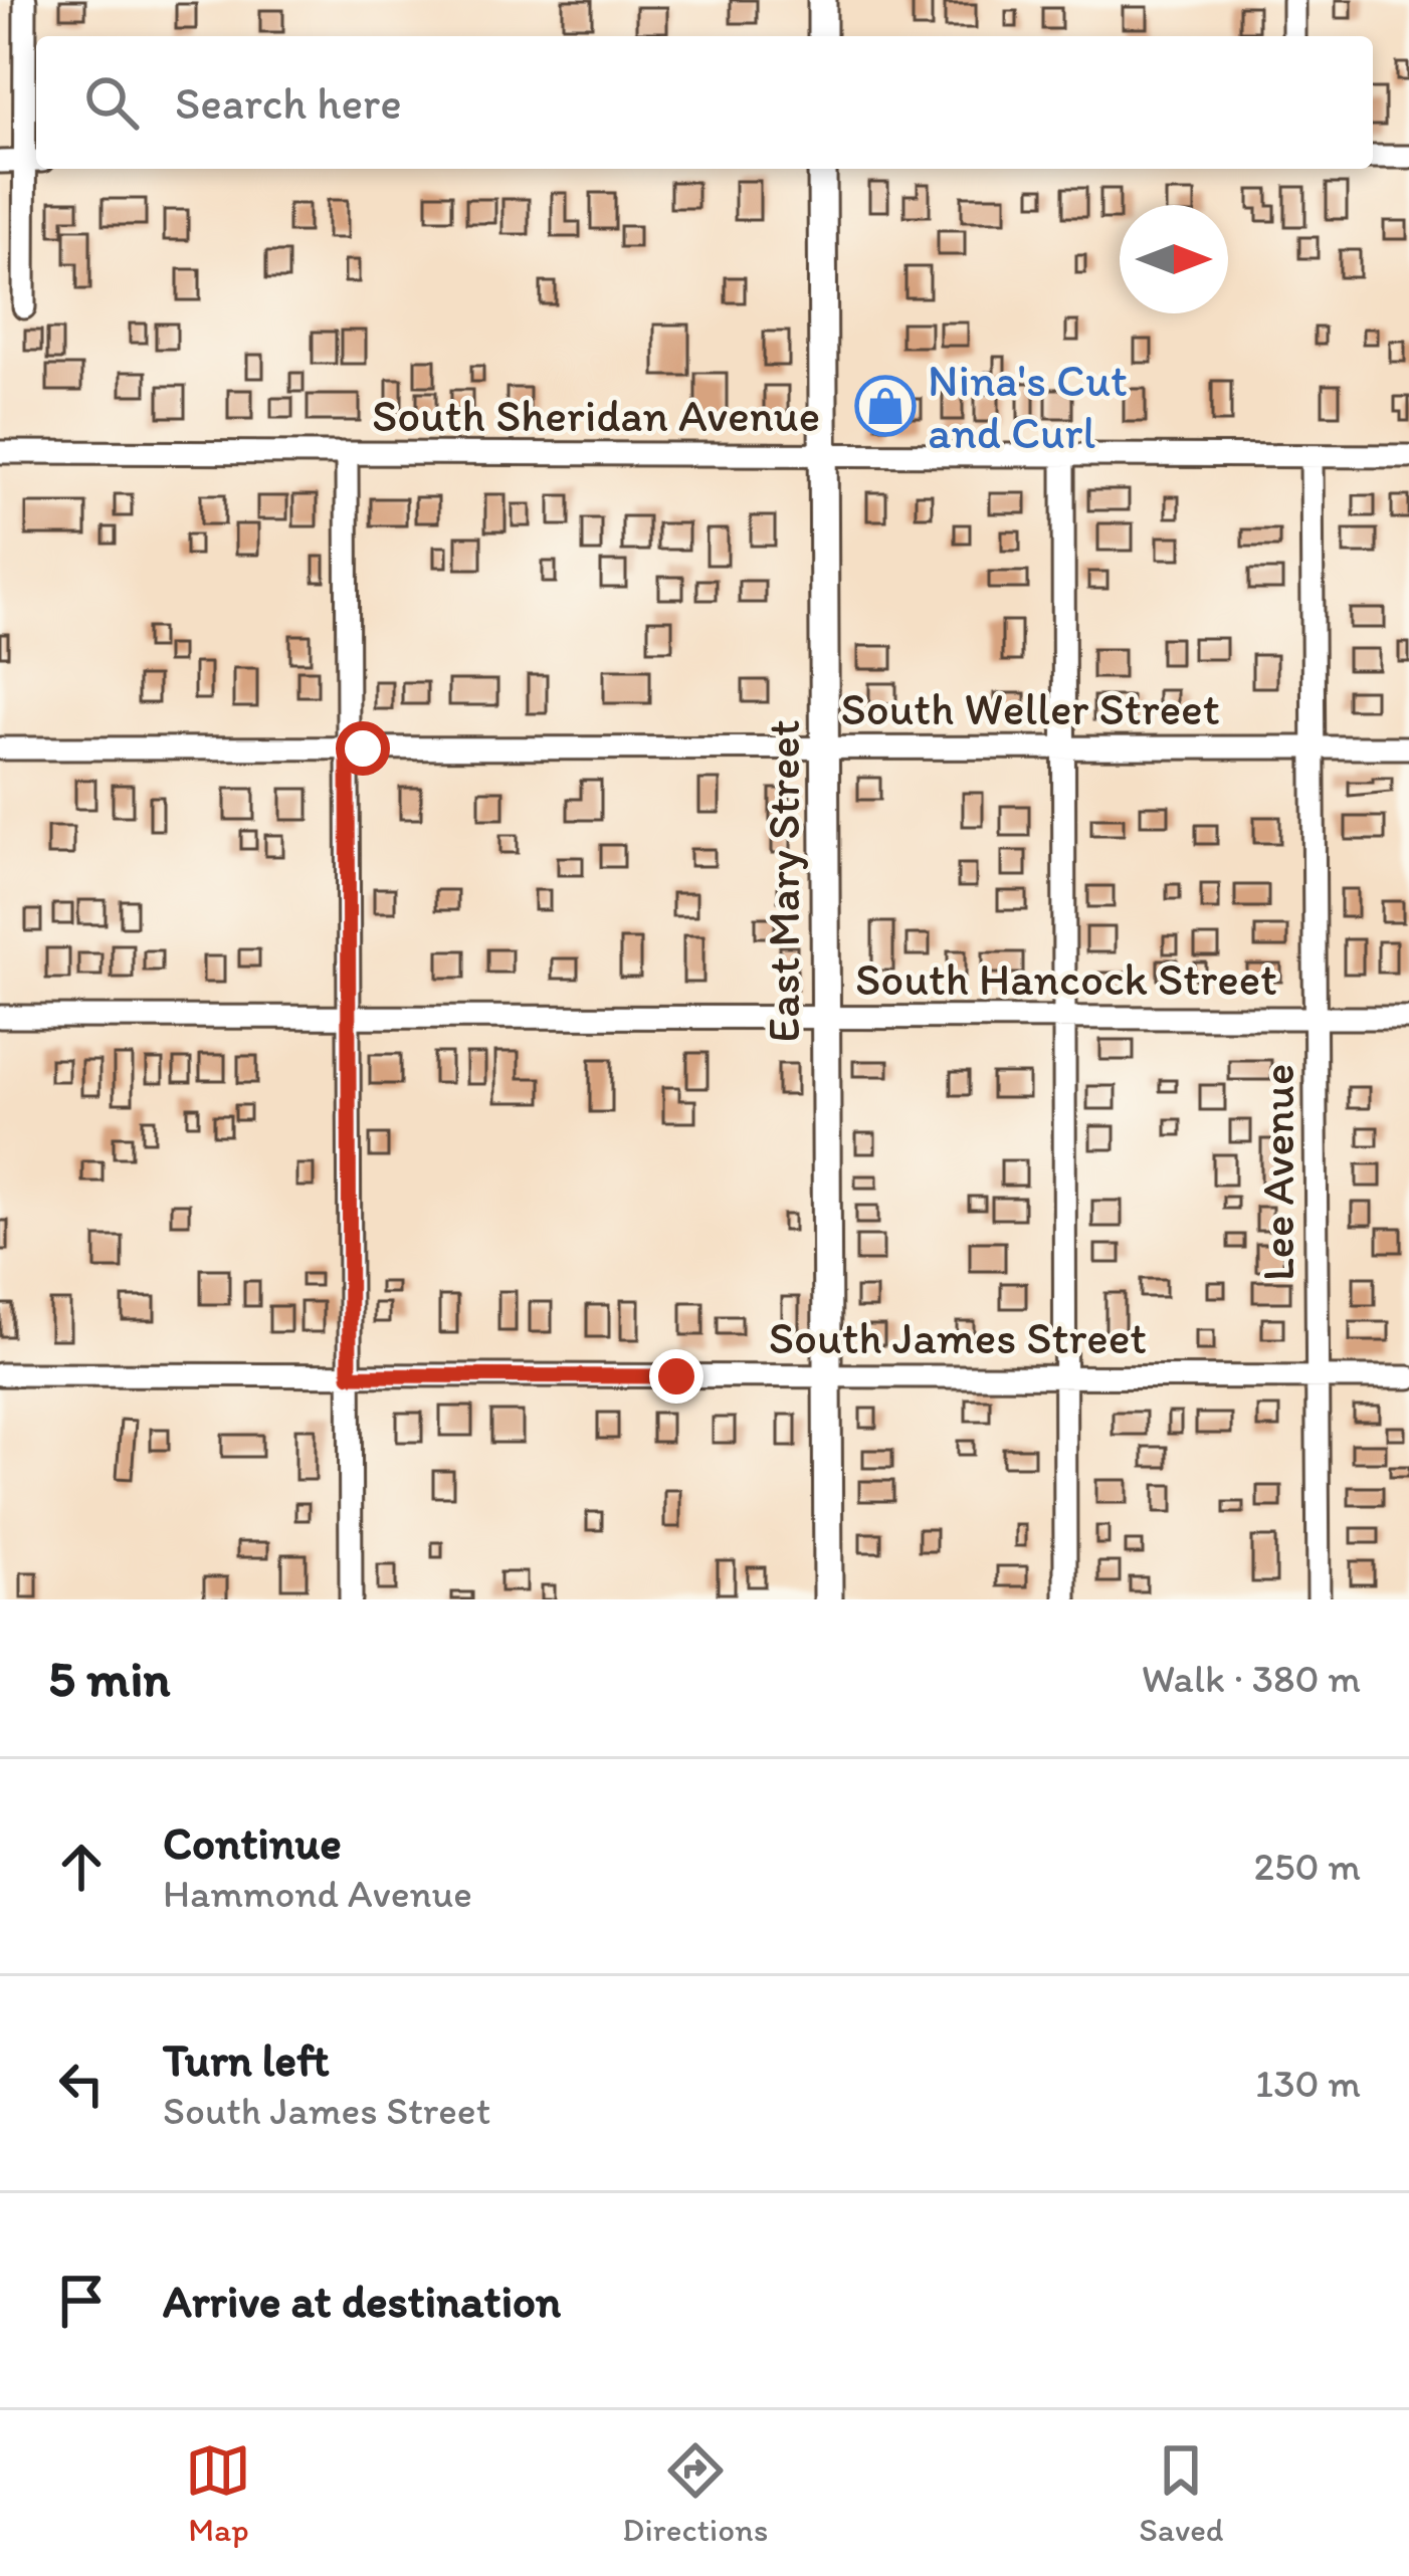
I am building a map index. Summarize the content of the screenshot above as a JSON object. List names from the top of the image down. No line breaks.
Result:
{"streets":{"main road":["East Mary Street"],"street":["South Sheridan Avenue","South Weller Street","South Hancock Street","Lee Avenue","South James Street"]},"crossings":[["South Sheridan Avenue","East Mary Street"],["South Sheridan Avenue","Lee Avenue"],["South Weller Street","East Mary Street"],["South Weller Street","Lee Avenue"],["East Mary Street","South Hancock Street"],["East Mary Street","South James Street"],["South Hancock Street","Lee Avenue"],["Lee Avenue","South James Street"]],"places":{"shop":["Nina's Cut and Curl"]},"north":"right","page":{"search":"Search here","heading":["5 min","Walk · 380 m"],"list":[["Continue","Hammond Avenue","250 m"],["Turn left","South James Street","130 m"],"Arrive at destination"],"nav":["Map","Directions","Saved"]}}
